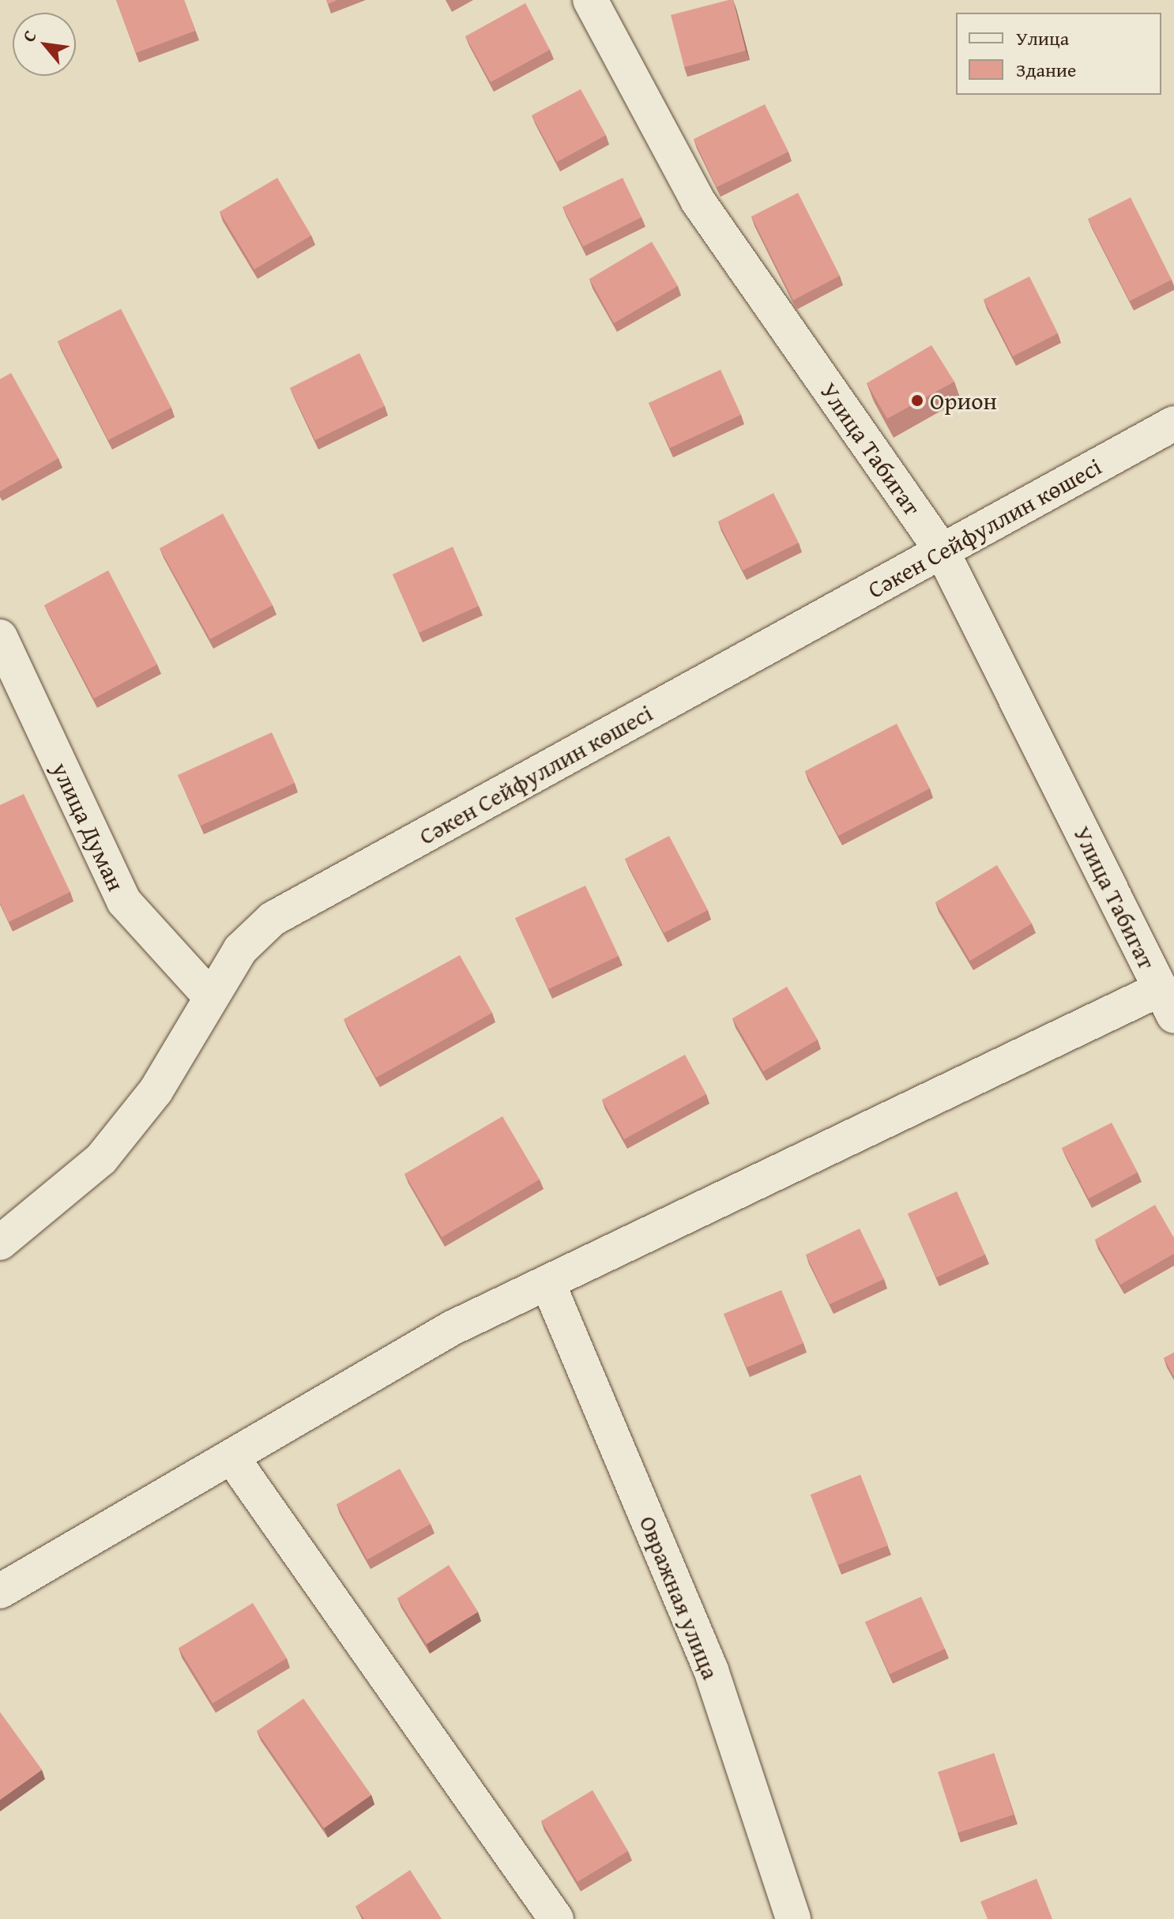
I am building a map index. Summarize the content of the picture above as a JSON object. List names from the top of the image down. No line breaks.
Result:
{"streets":{"street":["Улица Табигат","Сәкен Сейфуллин көшесі","улица Думан","Овражная улица"]},"crossings":[["Улица Табигат","Сәкен Сейфуллин көшесі"],["Сәкен Сейфуллин көшесі","улица Думан"]],"places":["Орион"],"legend":["Улица","Здание"],"north":"top left"}
